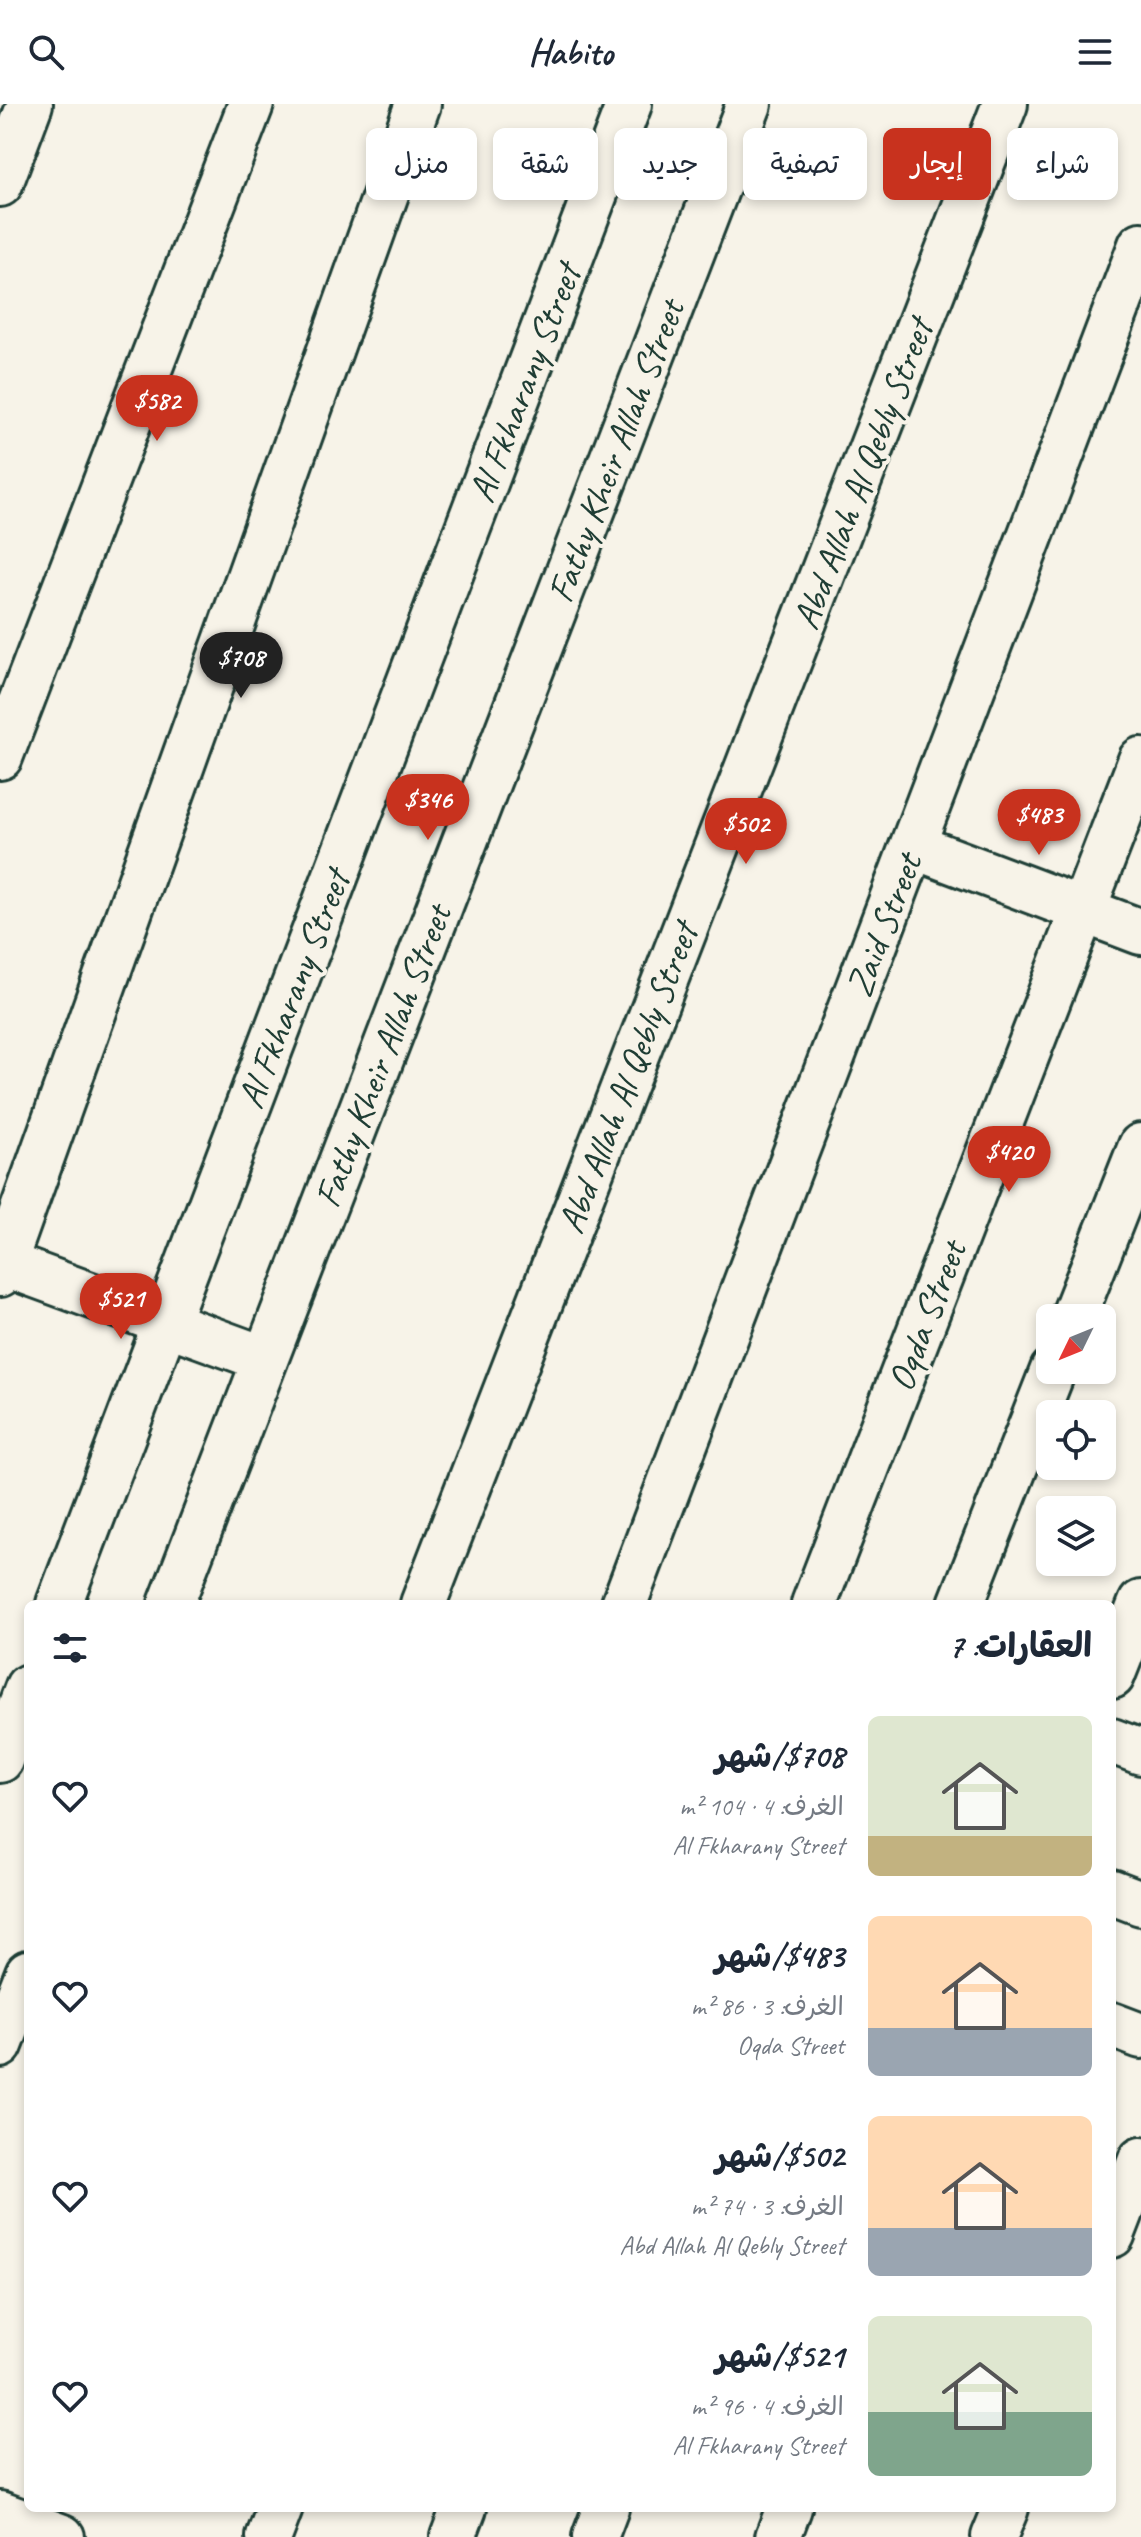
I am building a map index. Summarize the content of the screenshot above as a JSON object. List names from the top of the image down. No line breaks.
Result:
{"streets":{"street":["Al Fkharany Street","Fathy Kheir Allah Street","Abd Allah Al Qebly Street","Zaid Street","Oqda Street"]},"north":"bottom left","page":{"header":"Habito","chip":["شراء","إيجار","تصفية","جديد","شقة","منزل"],"price":["$582","$708","$346","$483","$502","$420","$521"],"heading":"العقارات: 7","list":[{"name":"$708/شهر","note":"الغرف: 4 · 104 m² · Al Fkharany Street"},{"name":"$483/شهر","note":"الغرف: 3 · 86 m² · Oqda Street"},{"name":"$502/شهر","note":"الغرف: 3 · 74 m² · Abd Allah Al Qebly Street"},{"name":"$521/شهر","note":"الغرف: 4 · 96 m² · Al Fkharany Street"}]}}
